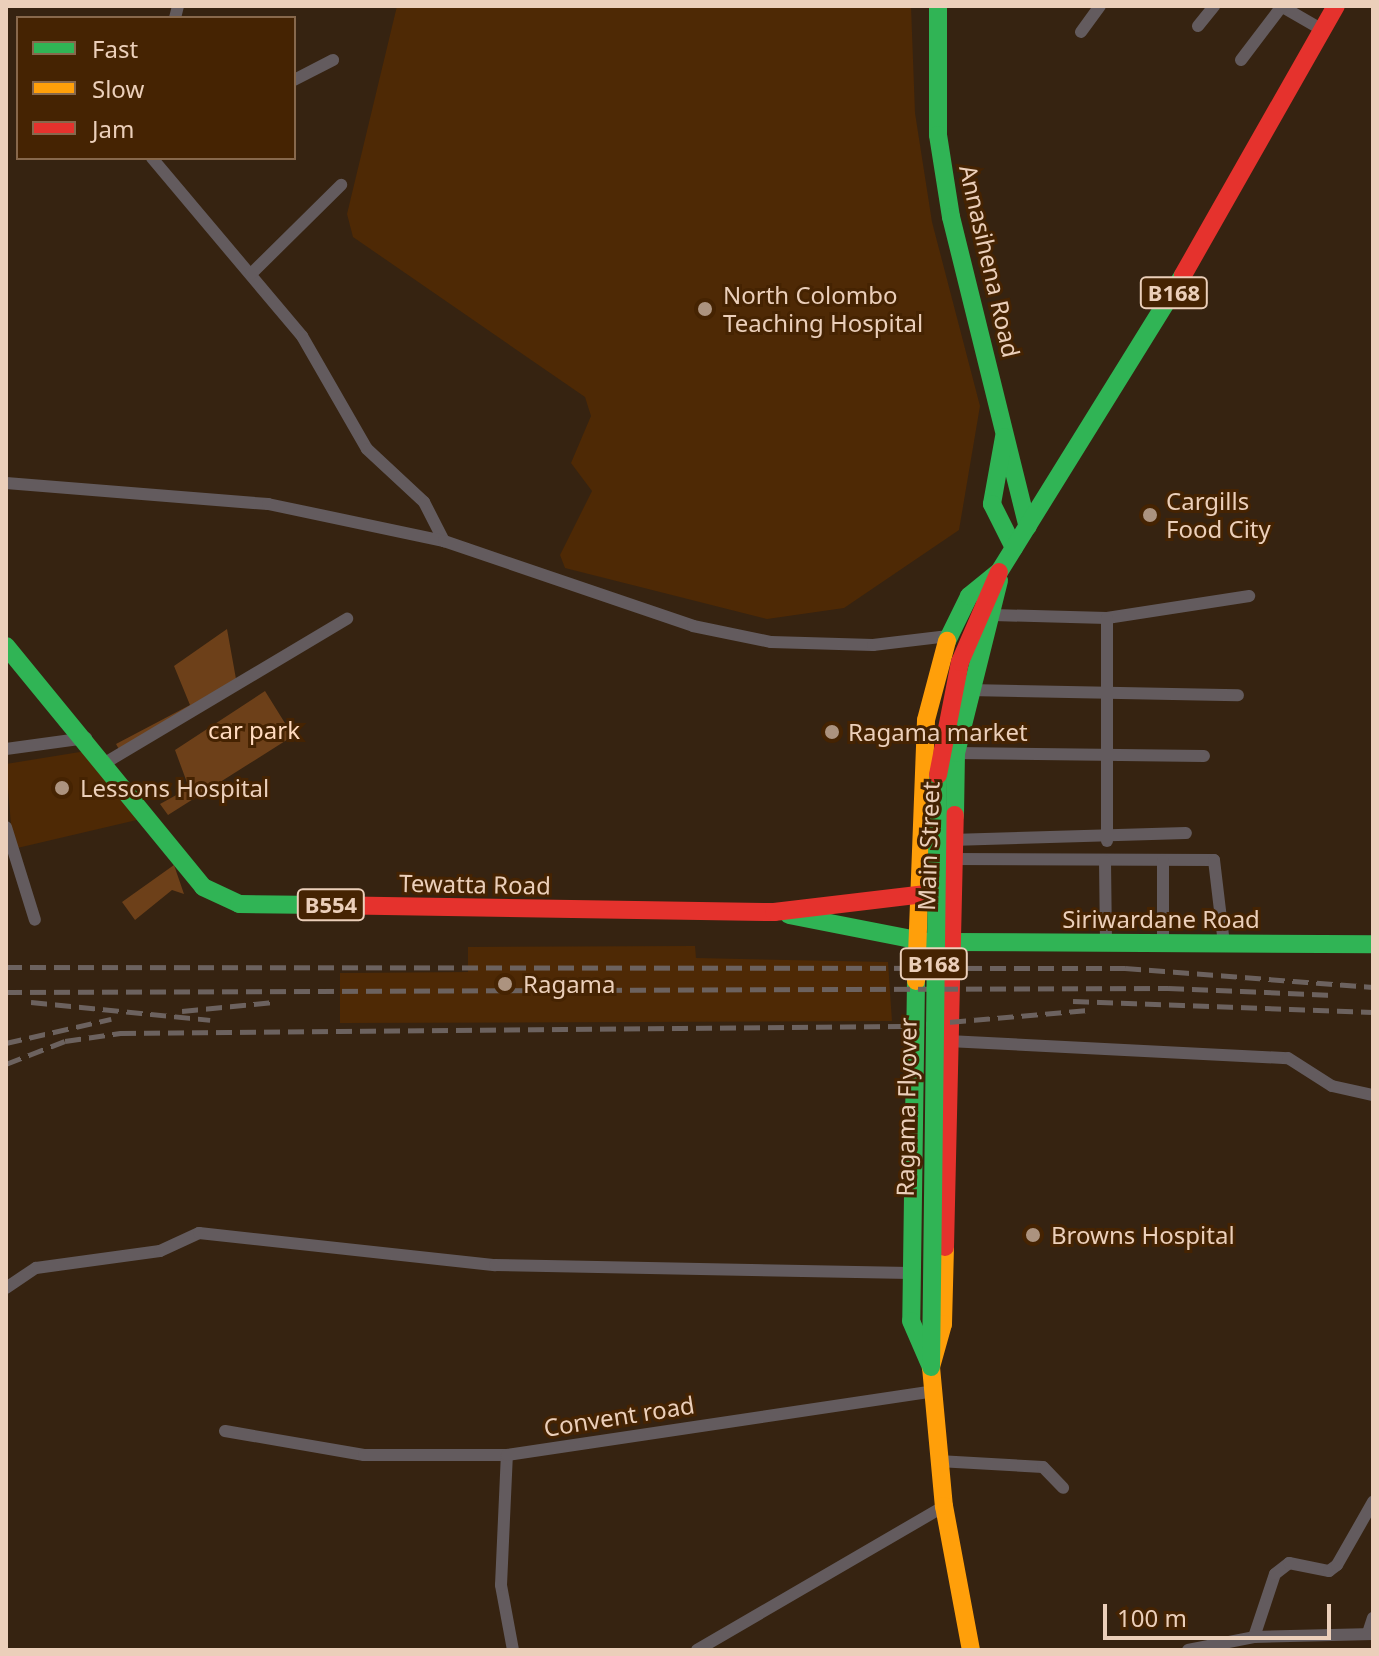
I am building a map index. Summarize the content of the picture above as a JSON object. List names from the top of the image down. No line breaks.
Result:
{"streets":{"main road":["Annasihena Road","B168","Main Street","Tewatta Road","B554","Siriwardane Road","Ragama Flyover"],"street":["Convent road"]},"crossings":[["Annasihena Road","B168"],["B168","Main Street"],["B168","Tewatta Road"],["B168","Siriwardane Road"],["B168","Ragama Flyover"],["B168","Convent road"],["Main Street","Tewatta Road"],["Main Street","Siriwardane Road"],["Main Street","Ragama Flyover"],["Tewatta Road","Siriwardane Road"]],"parks":["car park"],"places":["North Colombo Teaching Hospital","Cargills Food City","Ragama market","Lessons Hospital","Ragama","Browns Hospital"],"legend":["Fast","Slow","Jam"],"scale_bar":"100 m"}
